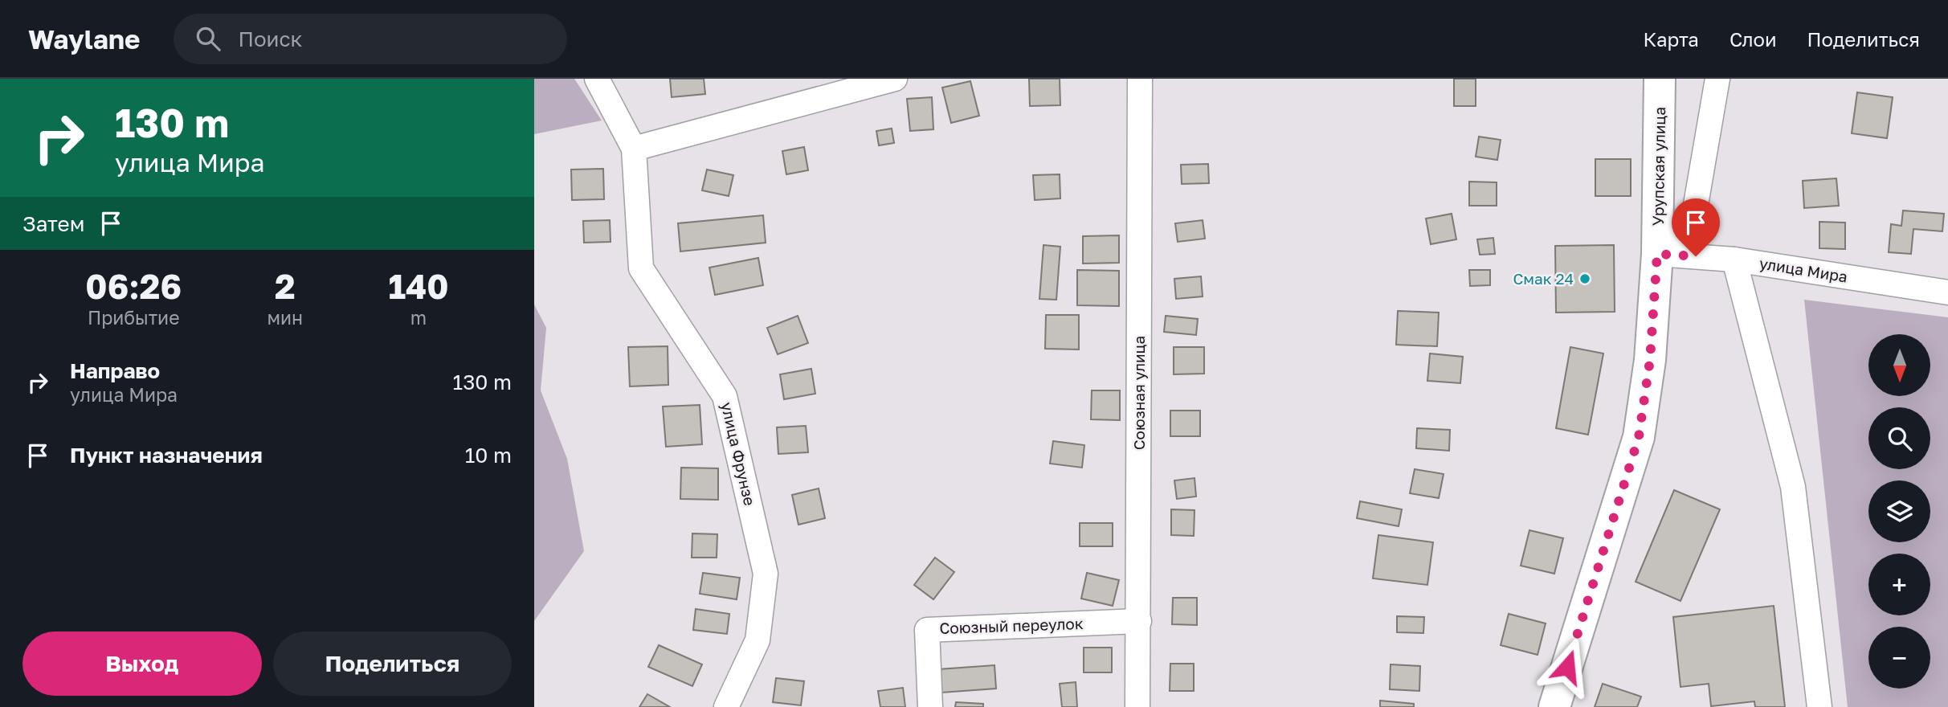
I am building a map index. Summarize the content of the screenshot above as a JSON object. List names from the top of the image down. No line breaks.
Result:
{"streets":{"street":["Урупская улица","улица Мира","Союзная улица","улица Фрунзе","Союзный переулок"]},"crossings":[["Урупская улица","улица Мира"],["Союзная улица","Союзный переулок"]],"places":["Смак 24"],"north":"bottom","page":{"header":"Waylane","search":"Поиск","nav":["Карта","Слои","Поделиться"],"turn":["130 m","улица Мира"],"then":"Затем","eta":["06:26","Прибытие","2","мин","140","m"],"map_buttons":["+","−"],"list":[{"name":"Направо","note":"улица Мира","value":"130 m"},{"name":"Пункт назначения","value":"10 m"}],"buttons":["Выход","Поделиться"]}}
